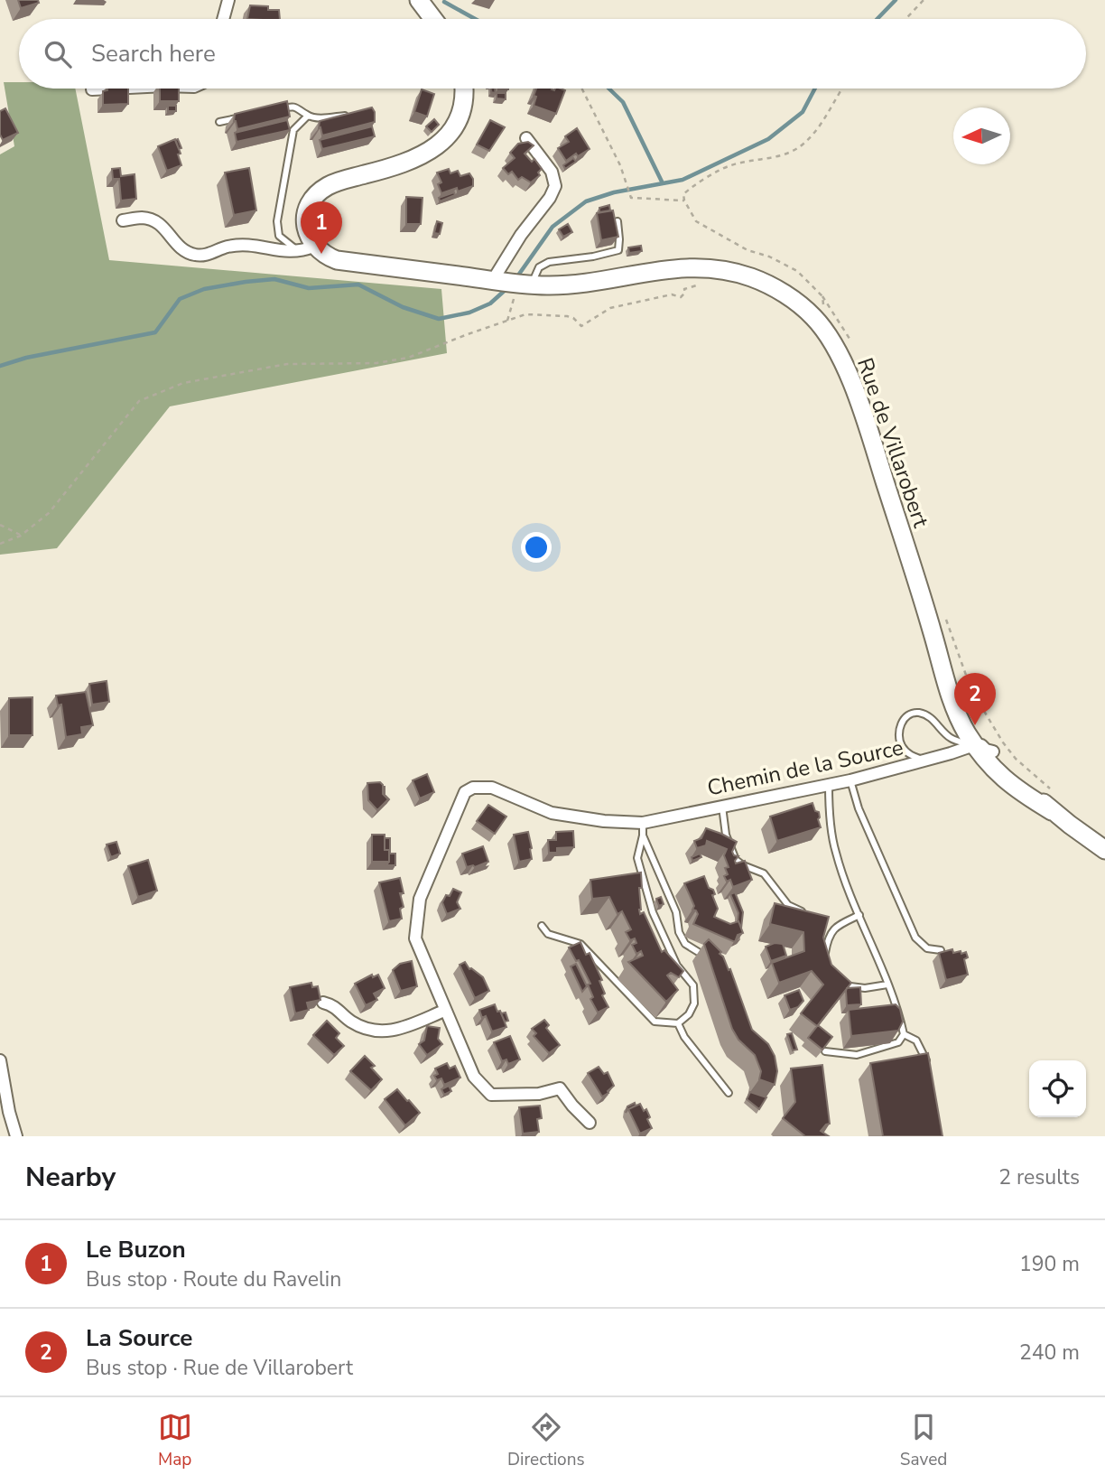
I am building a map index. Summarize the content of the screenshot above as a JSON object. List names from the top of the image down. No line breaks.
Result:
{"streets":{"main road":["Rue de Villarobert"],"street":["Chemin de la Source"]},"crossings":[["Rue de Villarobert","Chemin de la Source"]],"north":"left","page":{"search":"Search here","pins":["1","2"],"heading":["Nearby","2 results"],"list":[{"mark":"1","name":"Le Buzon","note":"Bus stop · Route du Ravelin","value":"190 m"},{"mark":"2","name":"La Source","note":"Bus stop · Rue de Villarobert","value":"240 m"}],"nav":["Map","Directions","Saved"]}}
